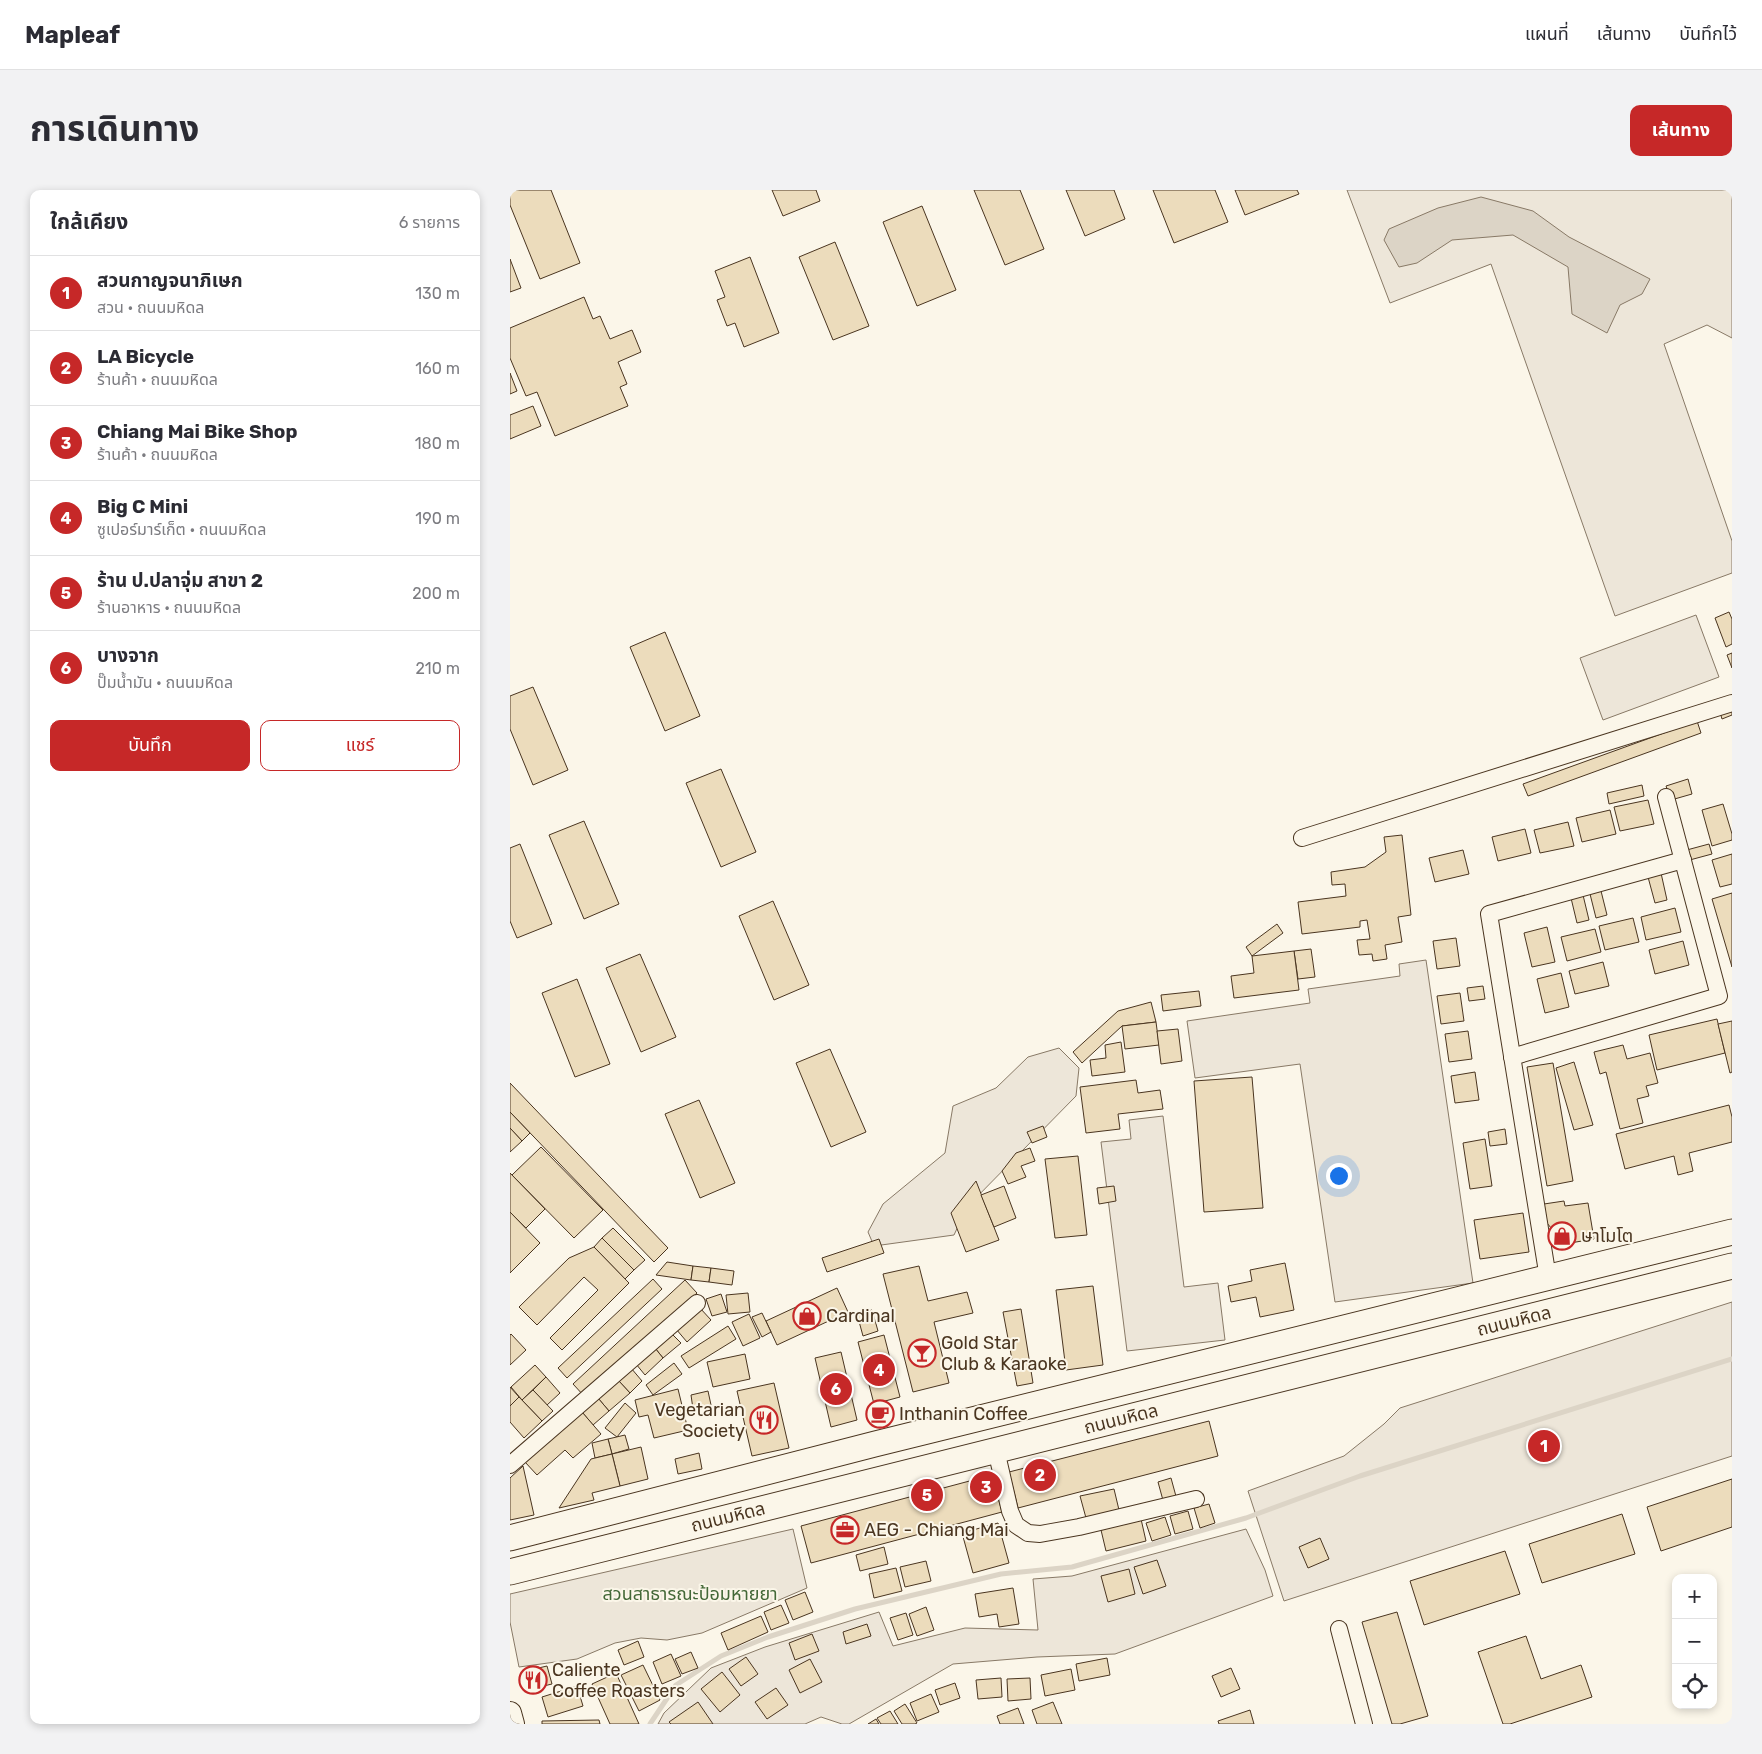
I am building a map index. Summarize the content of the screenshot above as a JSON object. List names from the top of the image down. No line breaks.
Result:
{"streets":{"main road":["ถนนมหิดล"]},"parks":["สวนสาธารณะป้อมหายยา"],"places":{"shop":["ษาโมโต","Cardinal"],"bar":["Gold Star Club & Karaoke"],"cafe":["Inthanin Coffee"],"restaurant":["Vegetarian Society","Caliente Coffee Roasters"],"office":["AEG - Chiang Mai"]},"page":{"header":"Mapleaf","nav":["แผนที่","เส้นทาง","บันทึกไว้"],"title":"การเดินทาง","buttons":["เส้นทาง",["บันทึก","แชร์"]],"heading":["ใกล้เคียง","6 รายการ"],"list":[{"mark":"1","name":"สวนกาญจนาภิเษก","note":"สวน · ถนนมหิดล","value":"130 m"},{"mark":"2","name":"LA Bicycle","note":"ร้านค้า · ถนนมหิดล","value":"160 m"},{"mark":"3","name":"Chiang Mai Bike Shop","note":"ร้านค้า · ถนนมหิดล","value":"180 m"},{"mark":"4","name":"Big C Mini","note":"ซูเปอร์มาร์เก็ต · ถนนมหิดล","value":"190 m"},{"mark":"5","name":"ร้าน ป.ปลาจุ่ม สาขา 2","note":"ร้านอาหาร · ถนนมหิดล","value":"200 m"},{"mark":"6","name":"บางจาก","note":"ปั๊มน้ำมัน · ถนนมหิดล","value":"210 m"}],"pins":["4","6","1","2","3","5"],"map_buttons":["+","−"]}}
